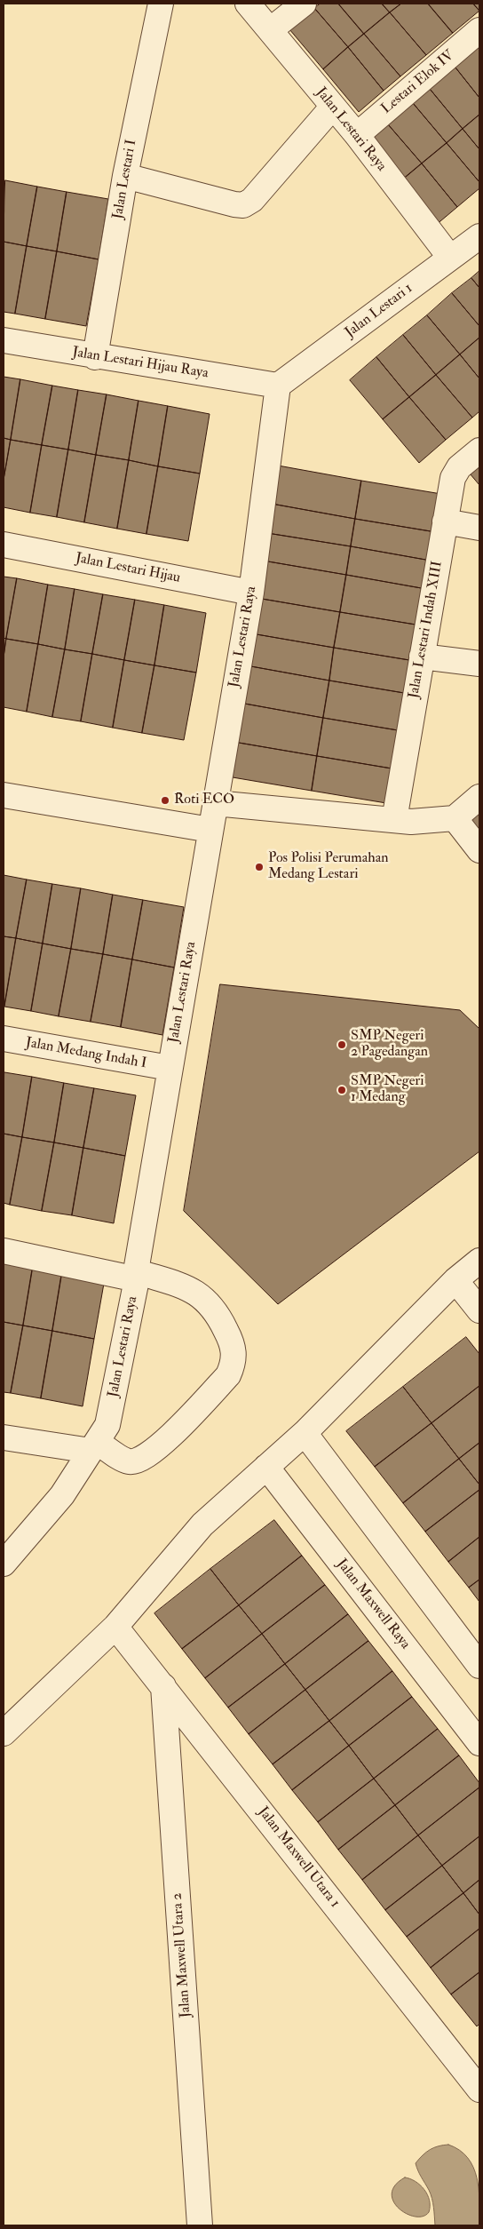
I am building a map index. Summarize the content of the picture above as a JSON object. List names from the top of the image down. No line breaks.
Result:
{"streets":{"street":["Lestari Elok IV","Jalan Lestari Raya","Jalan Lestari I","Jalan Lestari 1","Jalan Lestari Hijau Raya","Jalan Lestari Hijau","Jalan Lestari Indah XIII","Jalan Medang Indah I","Jalan Maxwell Raya","Jalan Maxwell Utara 1","Jalan Maxwell Utara 2"]},"crossings":[["Lestari Elok IV","Jalan Lestari Raya"],["Jalan Lestari Raya","Jalan Lestari 1"],["Jalan Lestari Raya","Jalan Lestari Hijau Raya"],["Jalan Lestari Raya","Jalan Lestari Hijau"],["Jalan Lestari Raya","Jalan Medang Indah I"],["Jalan Lestari I","Jalan Lestari Hijau Raya"],["Jalan Lestari 1","Jalan Lestari Hijau Raya"],["Jalan Maxwell Utara 1","Jalan Maxwell Utara 2"]],"places":["Roti ECO","Pos Polisi Perumahan Medang Lestari","SMP Negeri 2 Pagedangan","SMP Negeri 1 Medang"]}
